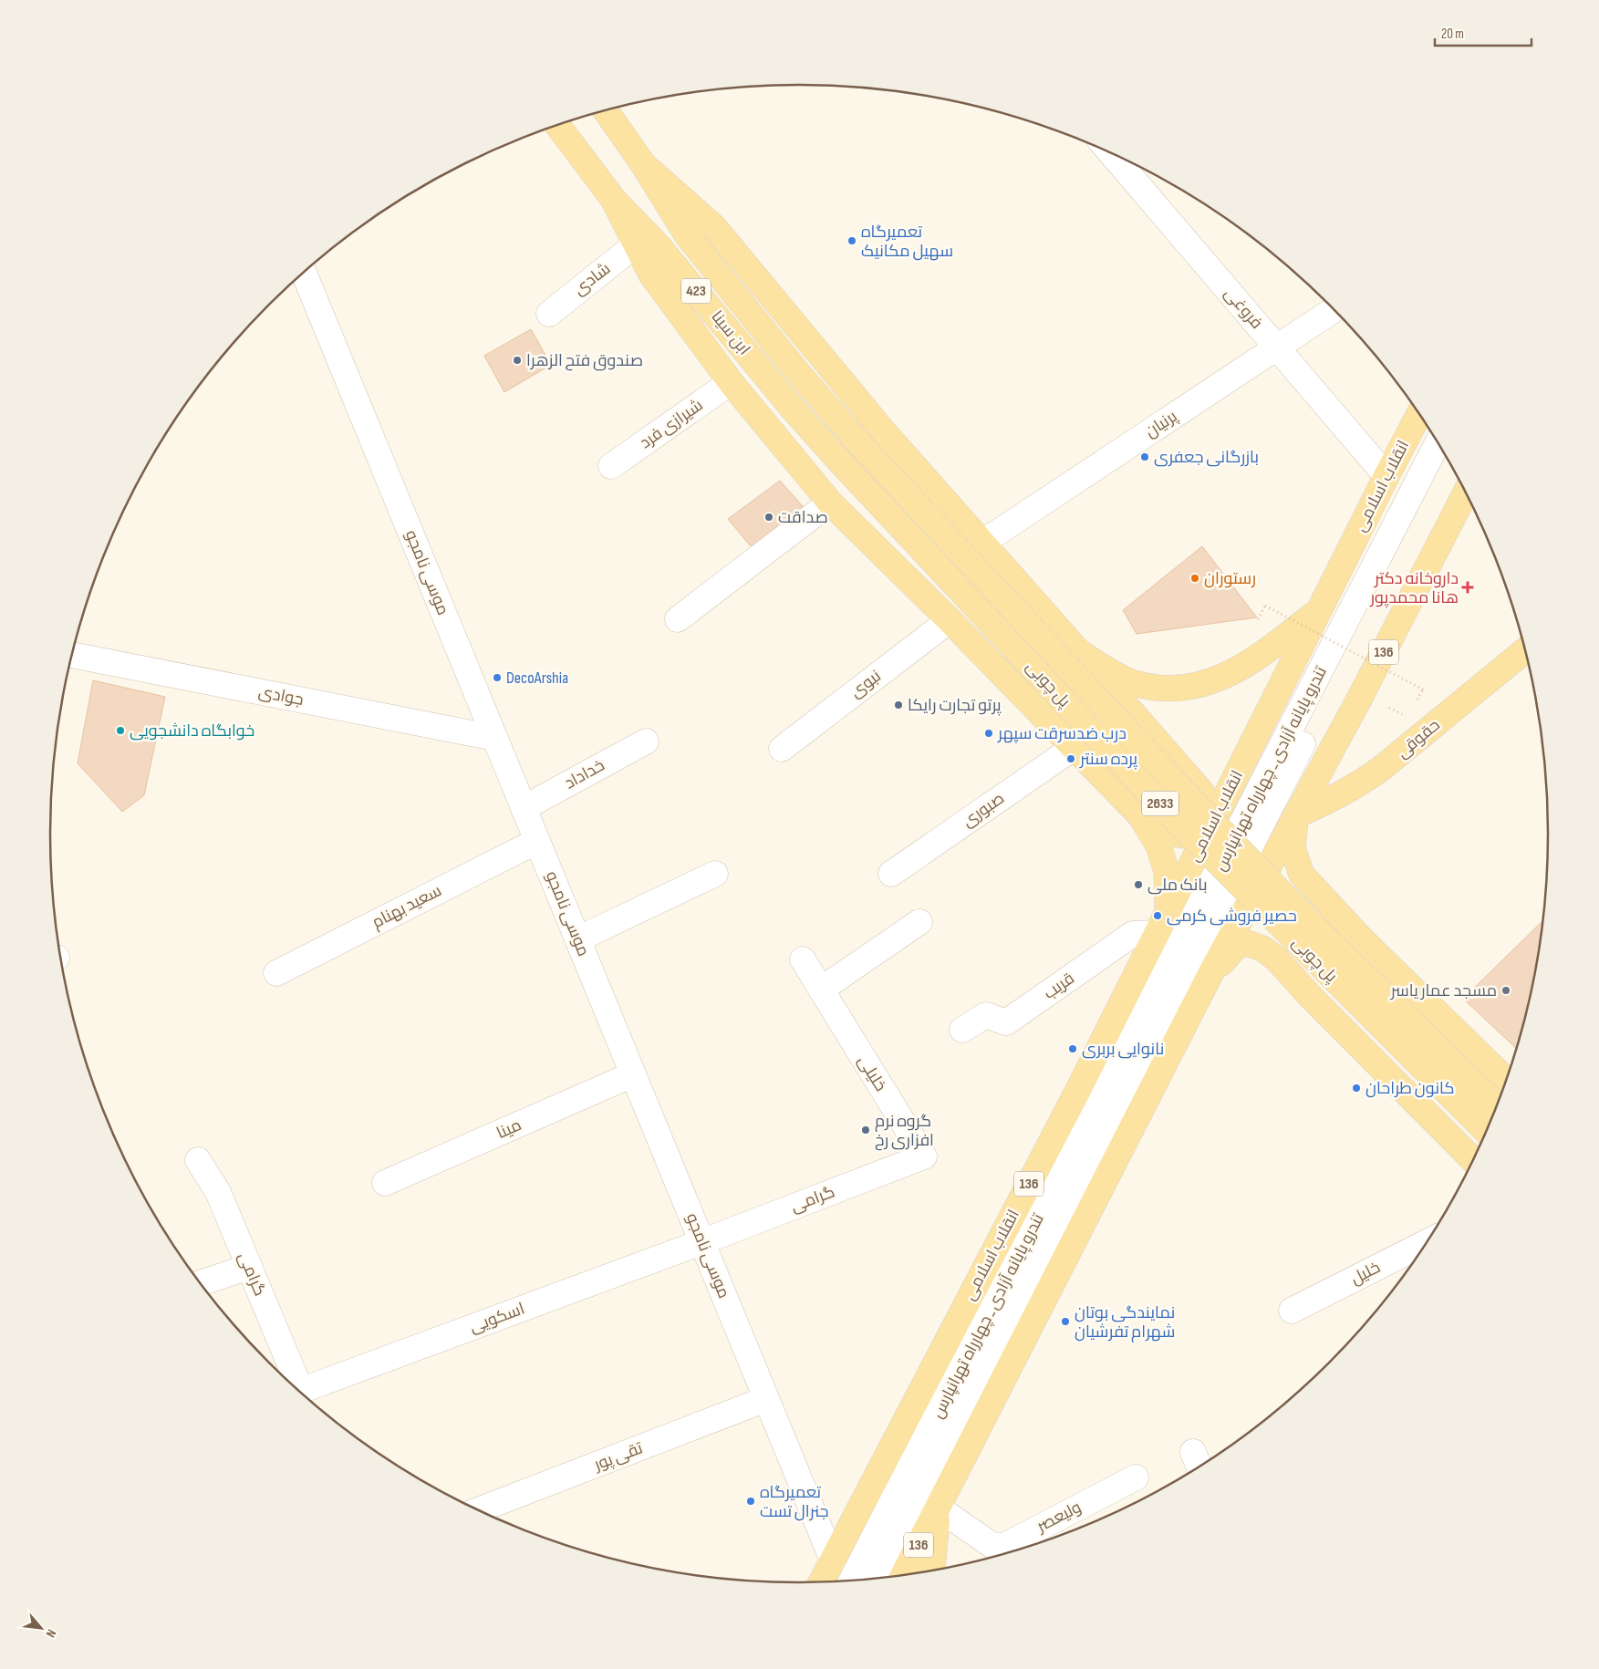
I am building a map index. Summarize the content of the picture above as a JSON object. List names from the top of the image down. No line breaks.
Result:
{"streets":{"main road":["423","ابن سینا","انقلاب اسلامی","136","پل چوبی","حقوقی","2633"],"street":["شادی","فروغی","شیرازی فرد","پرنیان","موسی نامجو","نبوی","جوادی","تندرو پایانه آزادی ـ چهارراه تهرانپارس","خداداد","صبوری","سعید بهنام","قریب","خلیلی","مینا","گرامی","خلیل","اسکویی","تقی پور","ولیعصر"]},"crossings":[["فروغی","پرنیان"],["فروغی","انقلاب اسلامی"],["ابن سینا","پل چوبی"],["انقلاب اسلامی","موسی نامجو"],["انقلاب اسلامی","قریب"],["موسی نامجو","جوادی"],["موسی نامجو","خداداد"],["موسی نامجو","سعید بهنام"],["موسی نامجو","مینا"],["موسی نامجو","گرامی"],["موسی نامجو","اسکویی"],["موسی نامجو","تقی پور"],["136","حقوقی"],["136","ولیعصر"],["خلیلی","گرامی"],["گرامی","اسکویی"]],"places":{"other":["تعمیرگاه سهیل مکانیک","صندوق فتح الزهرا","بازرگانی جعفری","صداقت","رستوران","DecoArshia","پرتو تجارت رایکا","خوابگاه دانشجویی","درب ضدسرقت سپهر","پرده سنتر","بانک ملی","حصیر فروشی کرمی","مسجد عمار یاسر","نانوایی بربری","کانون طراحان","گروه نرم افزاری رخ","نمایندگی بوتان شهرام تفرشیان","تعمیرگاه جنرال تست"],"health":["داروخانه دکتر هانا محمدپور"]},"scale_bar":"20 m","north":"bottom right"}
